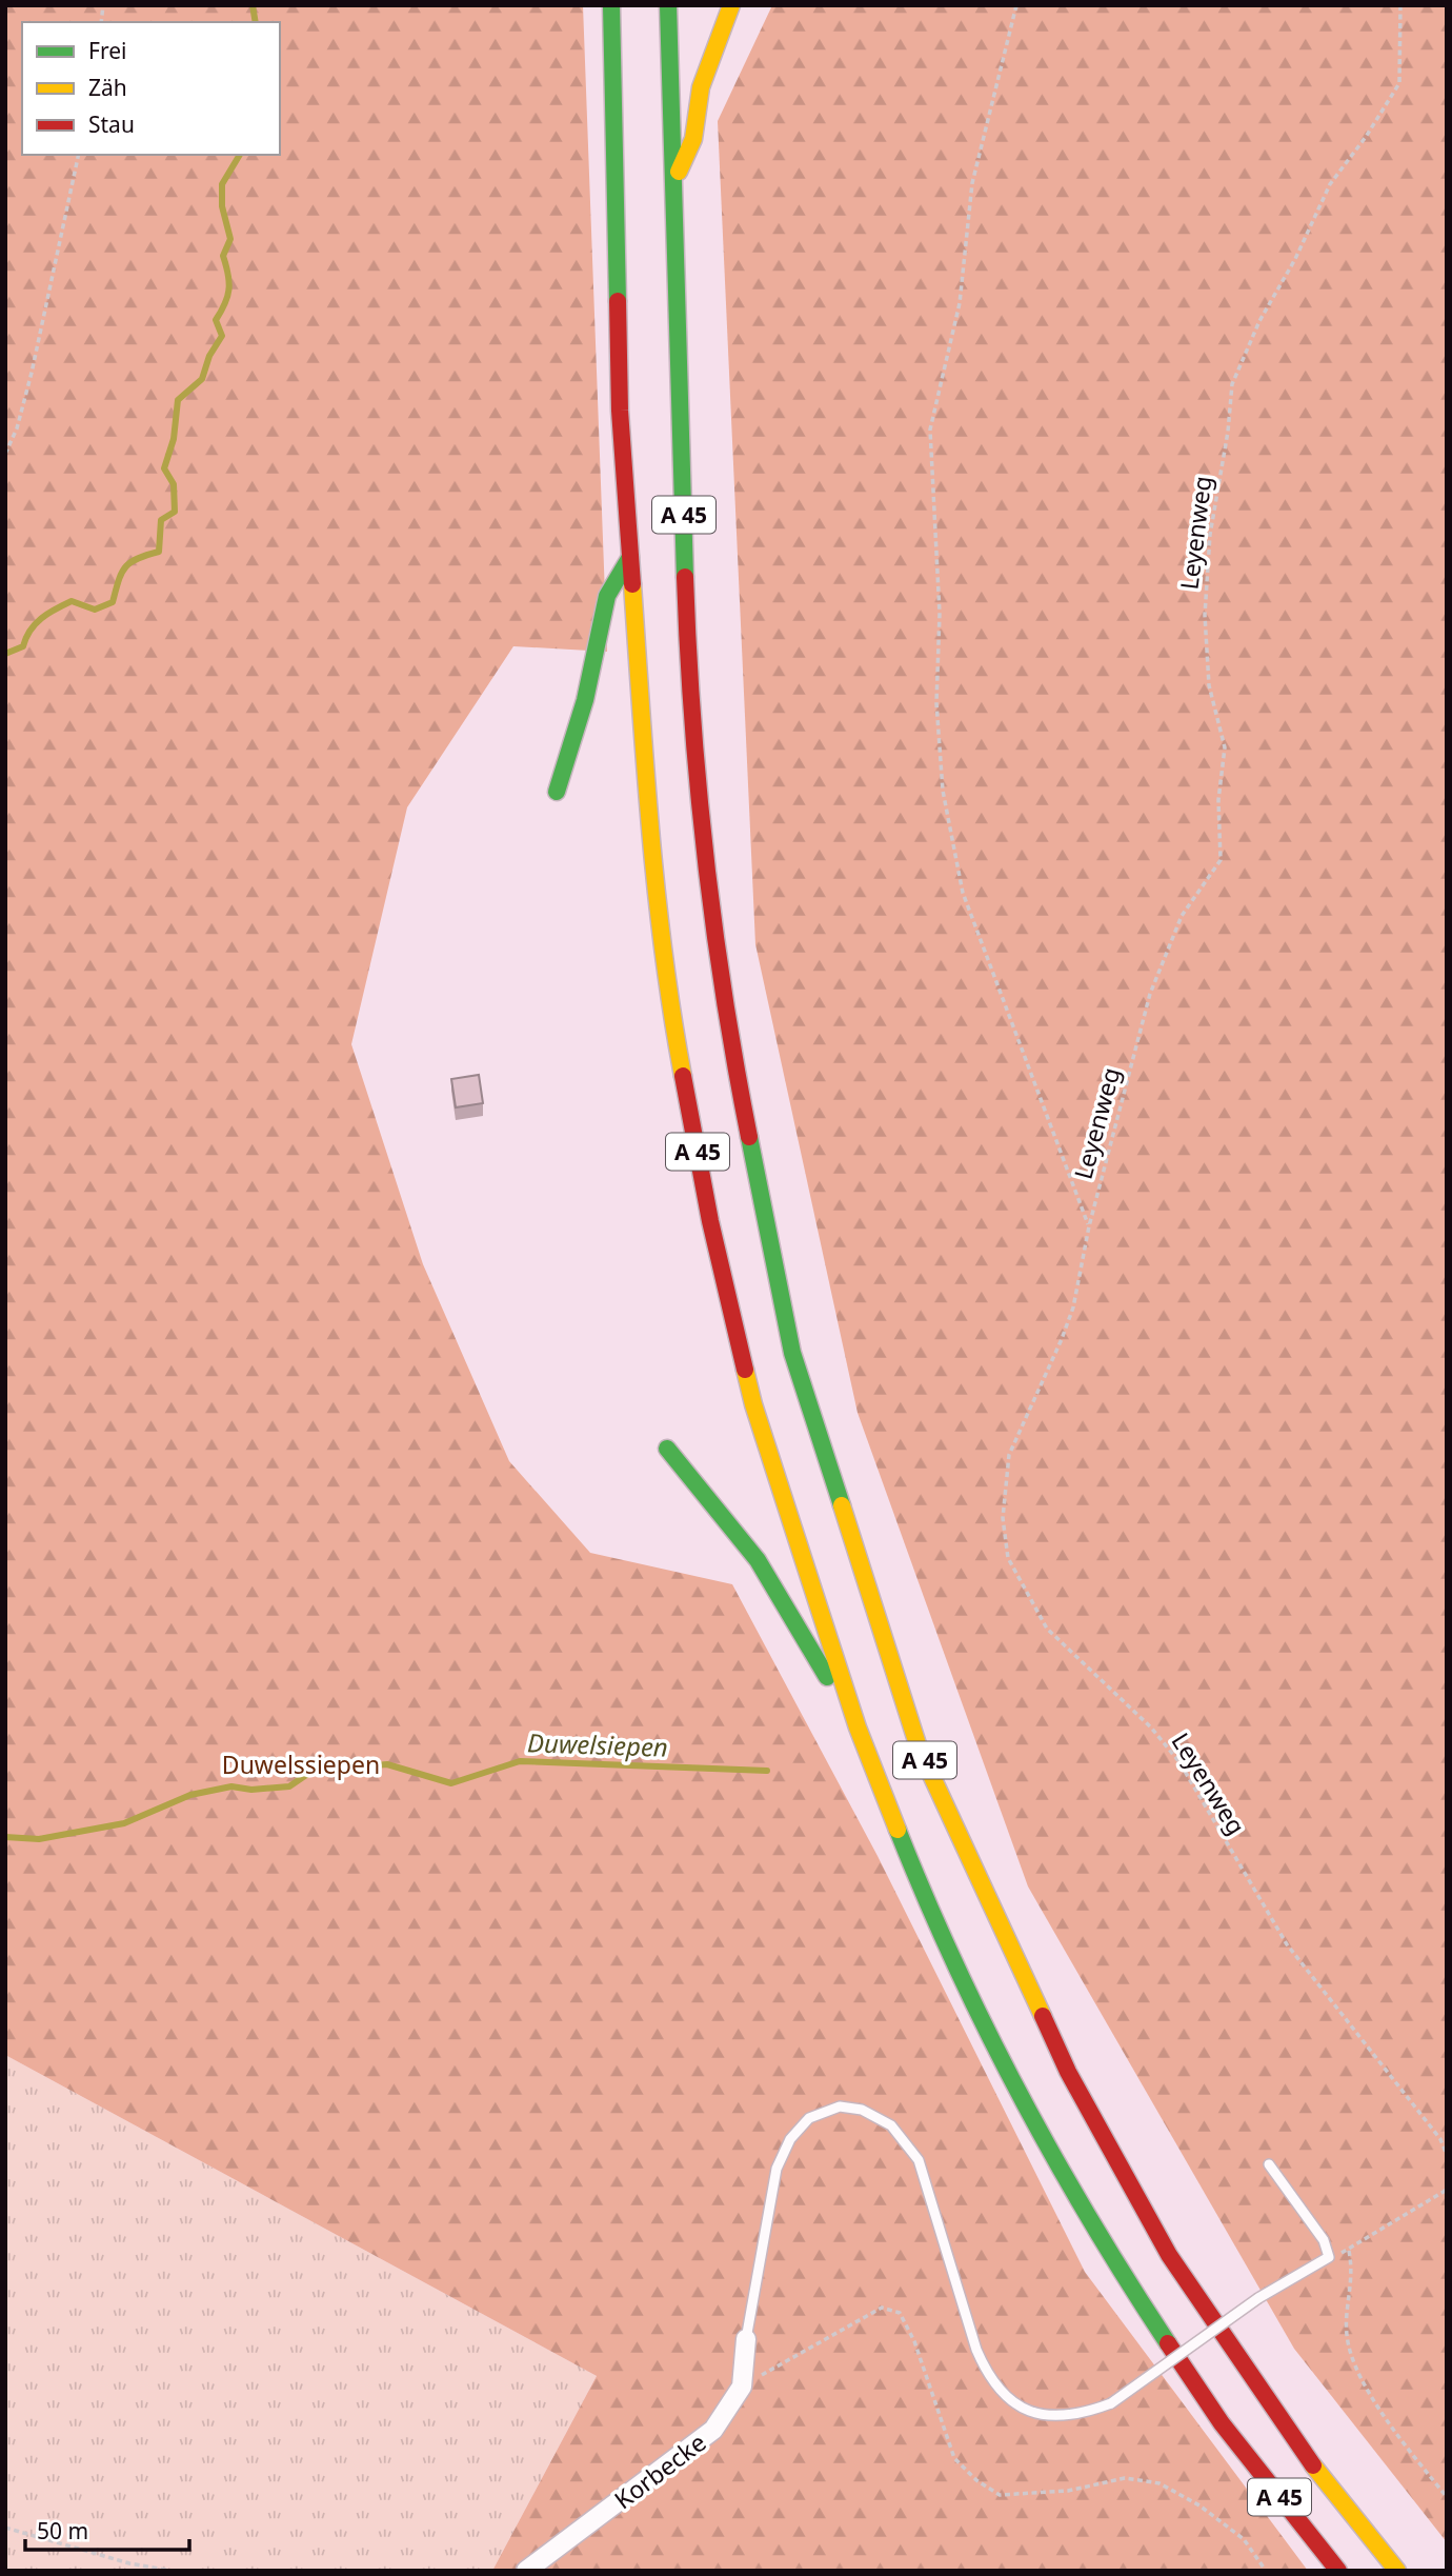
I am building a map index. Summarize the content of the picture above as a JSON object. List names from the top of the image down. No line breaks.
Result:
{"streets":{"highway":["A 45"],"street":["Korbecke"],"path":["Leyenweg"]},"water":["Duwelsiepen"],"parks":["Duwelssiepen"],"legend":["Frei","Zäh","Stau"],"scale_bar":"50 m"}
